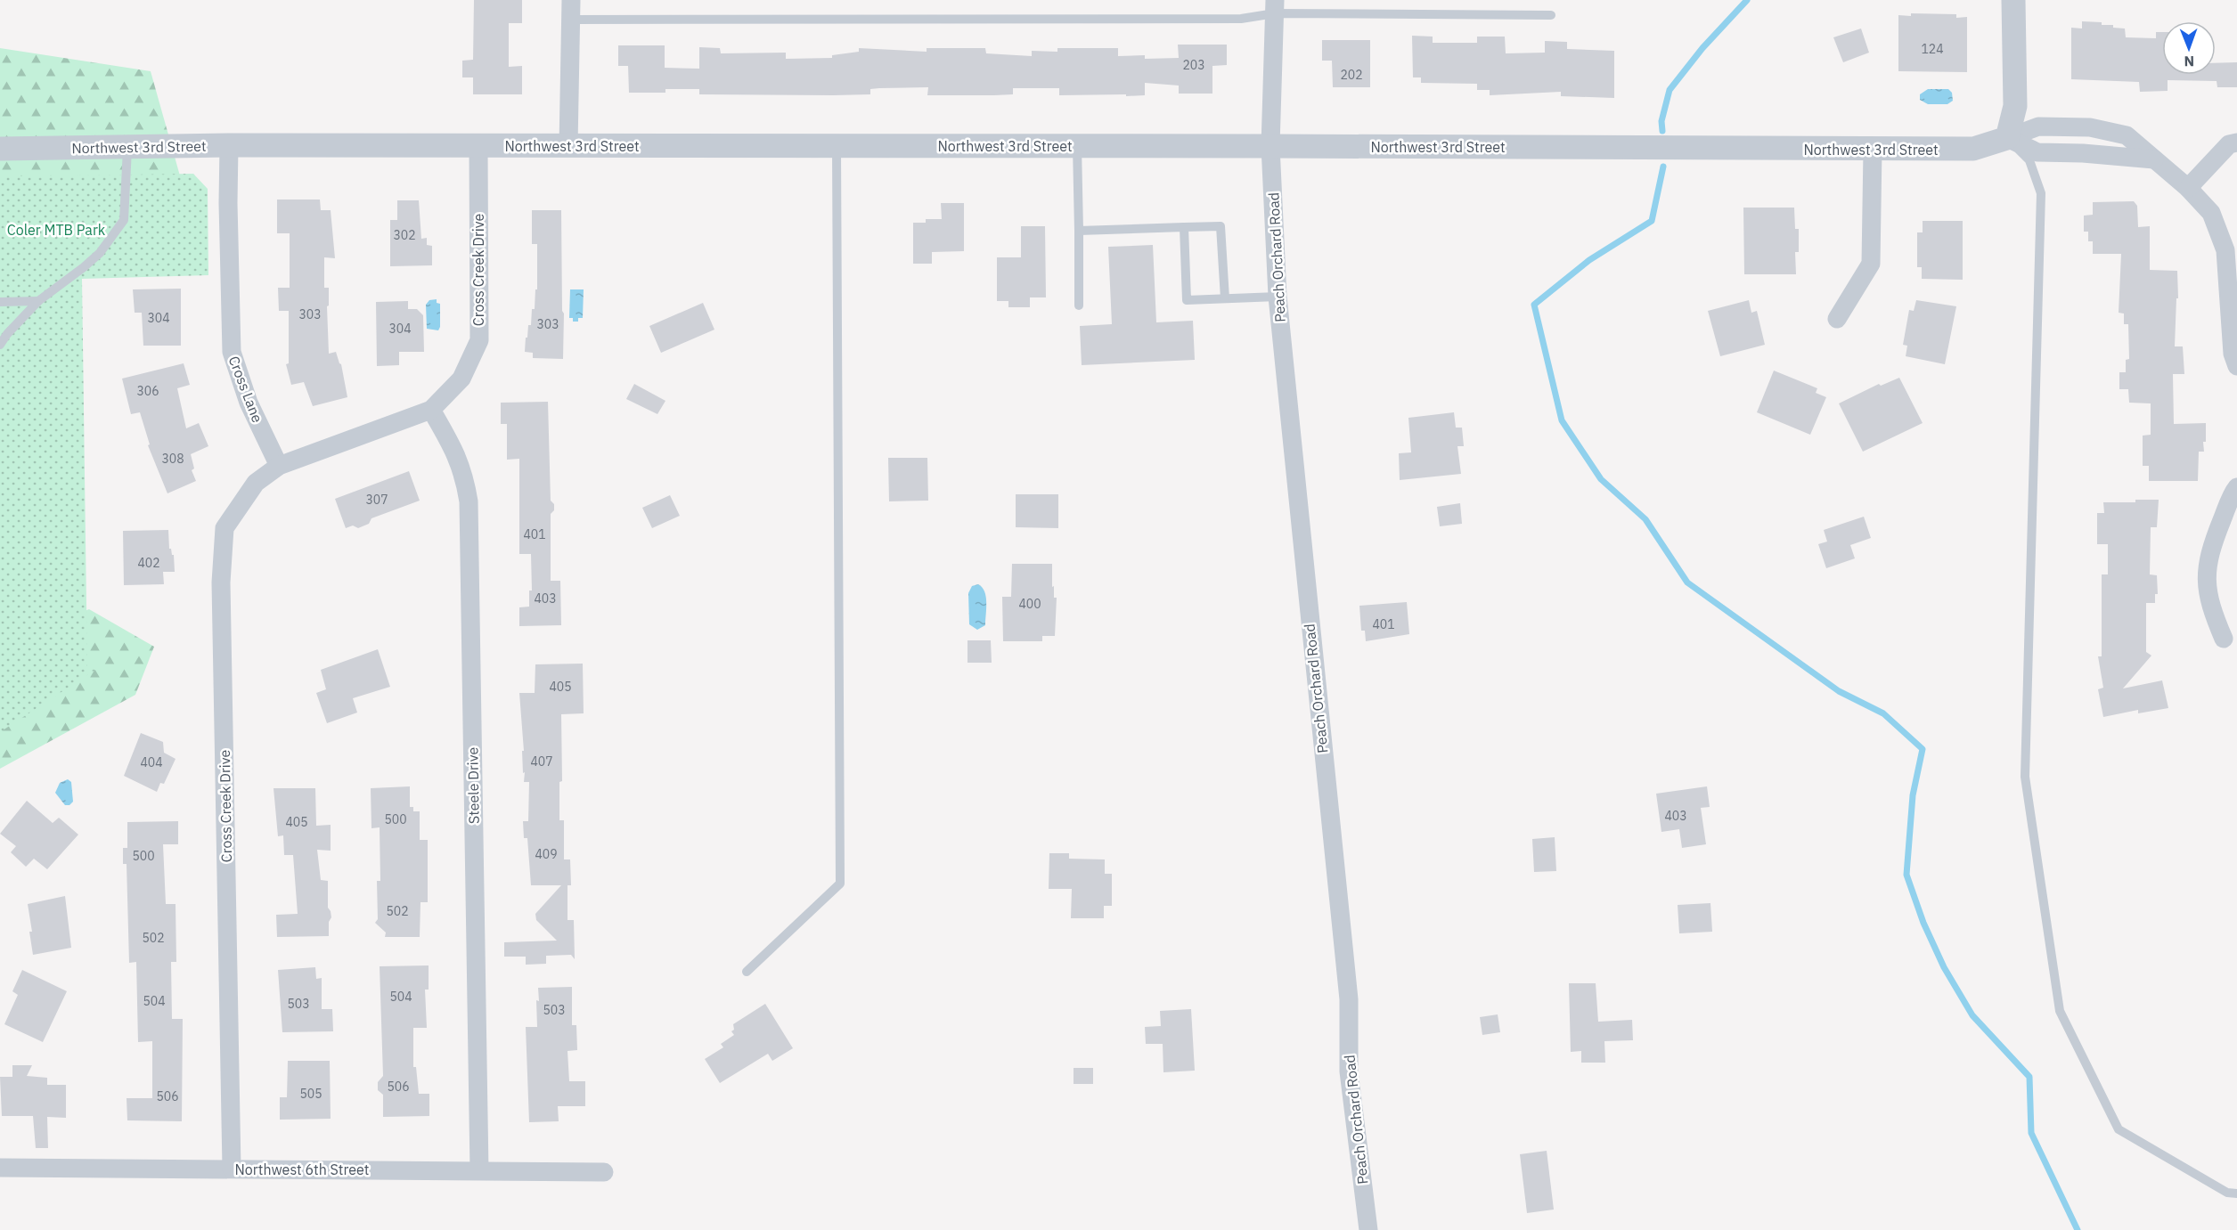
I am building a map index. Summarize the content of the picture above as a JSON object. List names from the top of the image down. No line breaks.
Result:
{"streets":{"street":["Northwest 3rd Street","Peach Orchard Road","Cross Creek Drive","Cross Lane","Steele Drive","Northwest 6th Street"]},"crossings":[["Northwest 3rd Street","Peach Orchard Road"],["Northwest 3rd Street","Cross Creek Drive"],["Northwest 3rd Street","Cross Lane"],["Cross Creek Drive","Cross Lane"],["Cross Creek Drive","Steele Drive"],["Cross Creek Drive","Northwest 6th Street"],["Steele Drive","Northwest 6th Street"]],"parks":["Coler MTB Park"],"house_numbers":["124","203","202","302","303","304","303","304","306","308","307","401","402","403","400","401","405","407","404","403","500","405","409","500","502","502","504","504","503","503","506","505","506"],"north":"bottom"}
